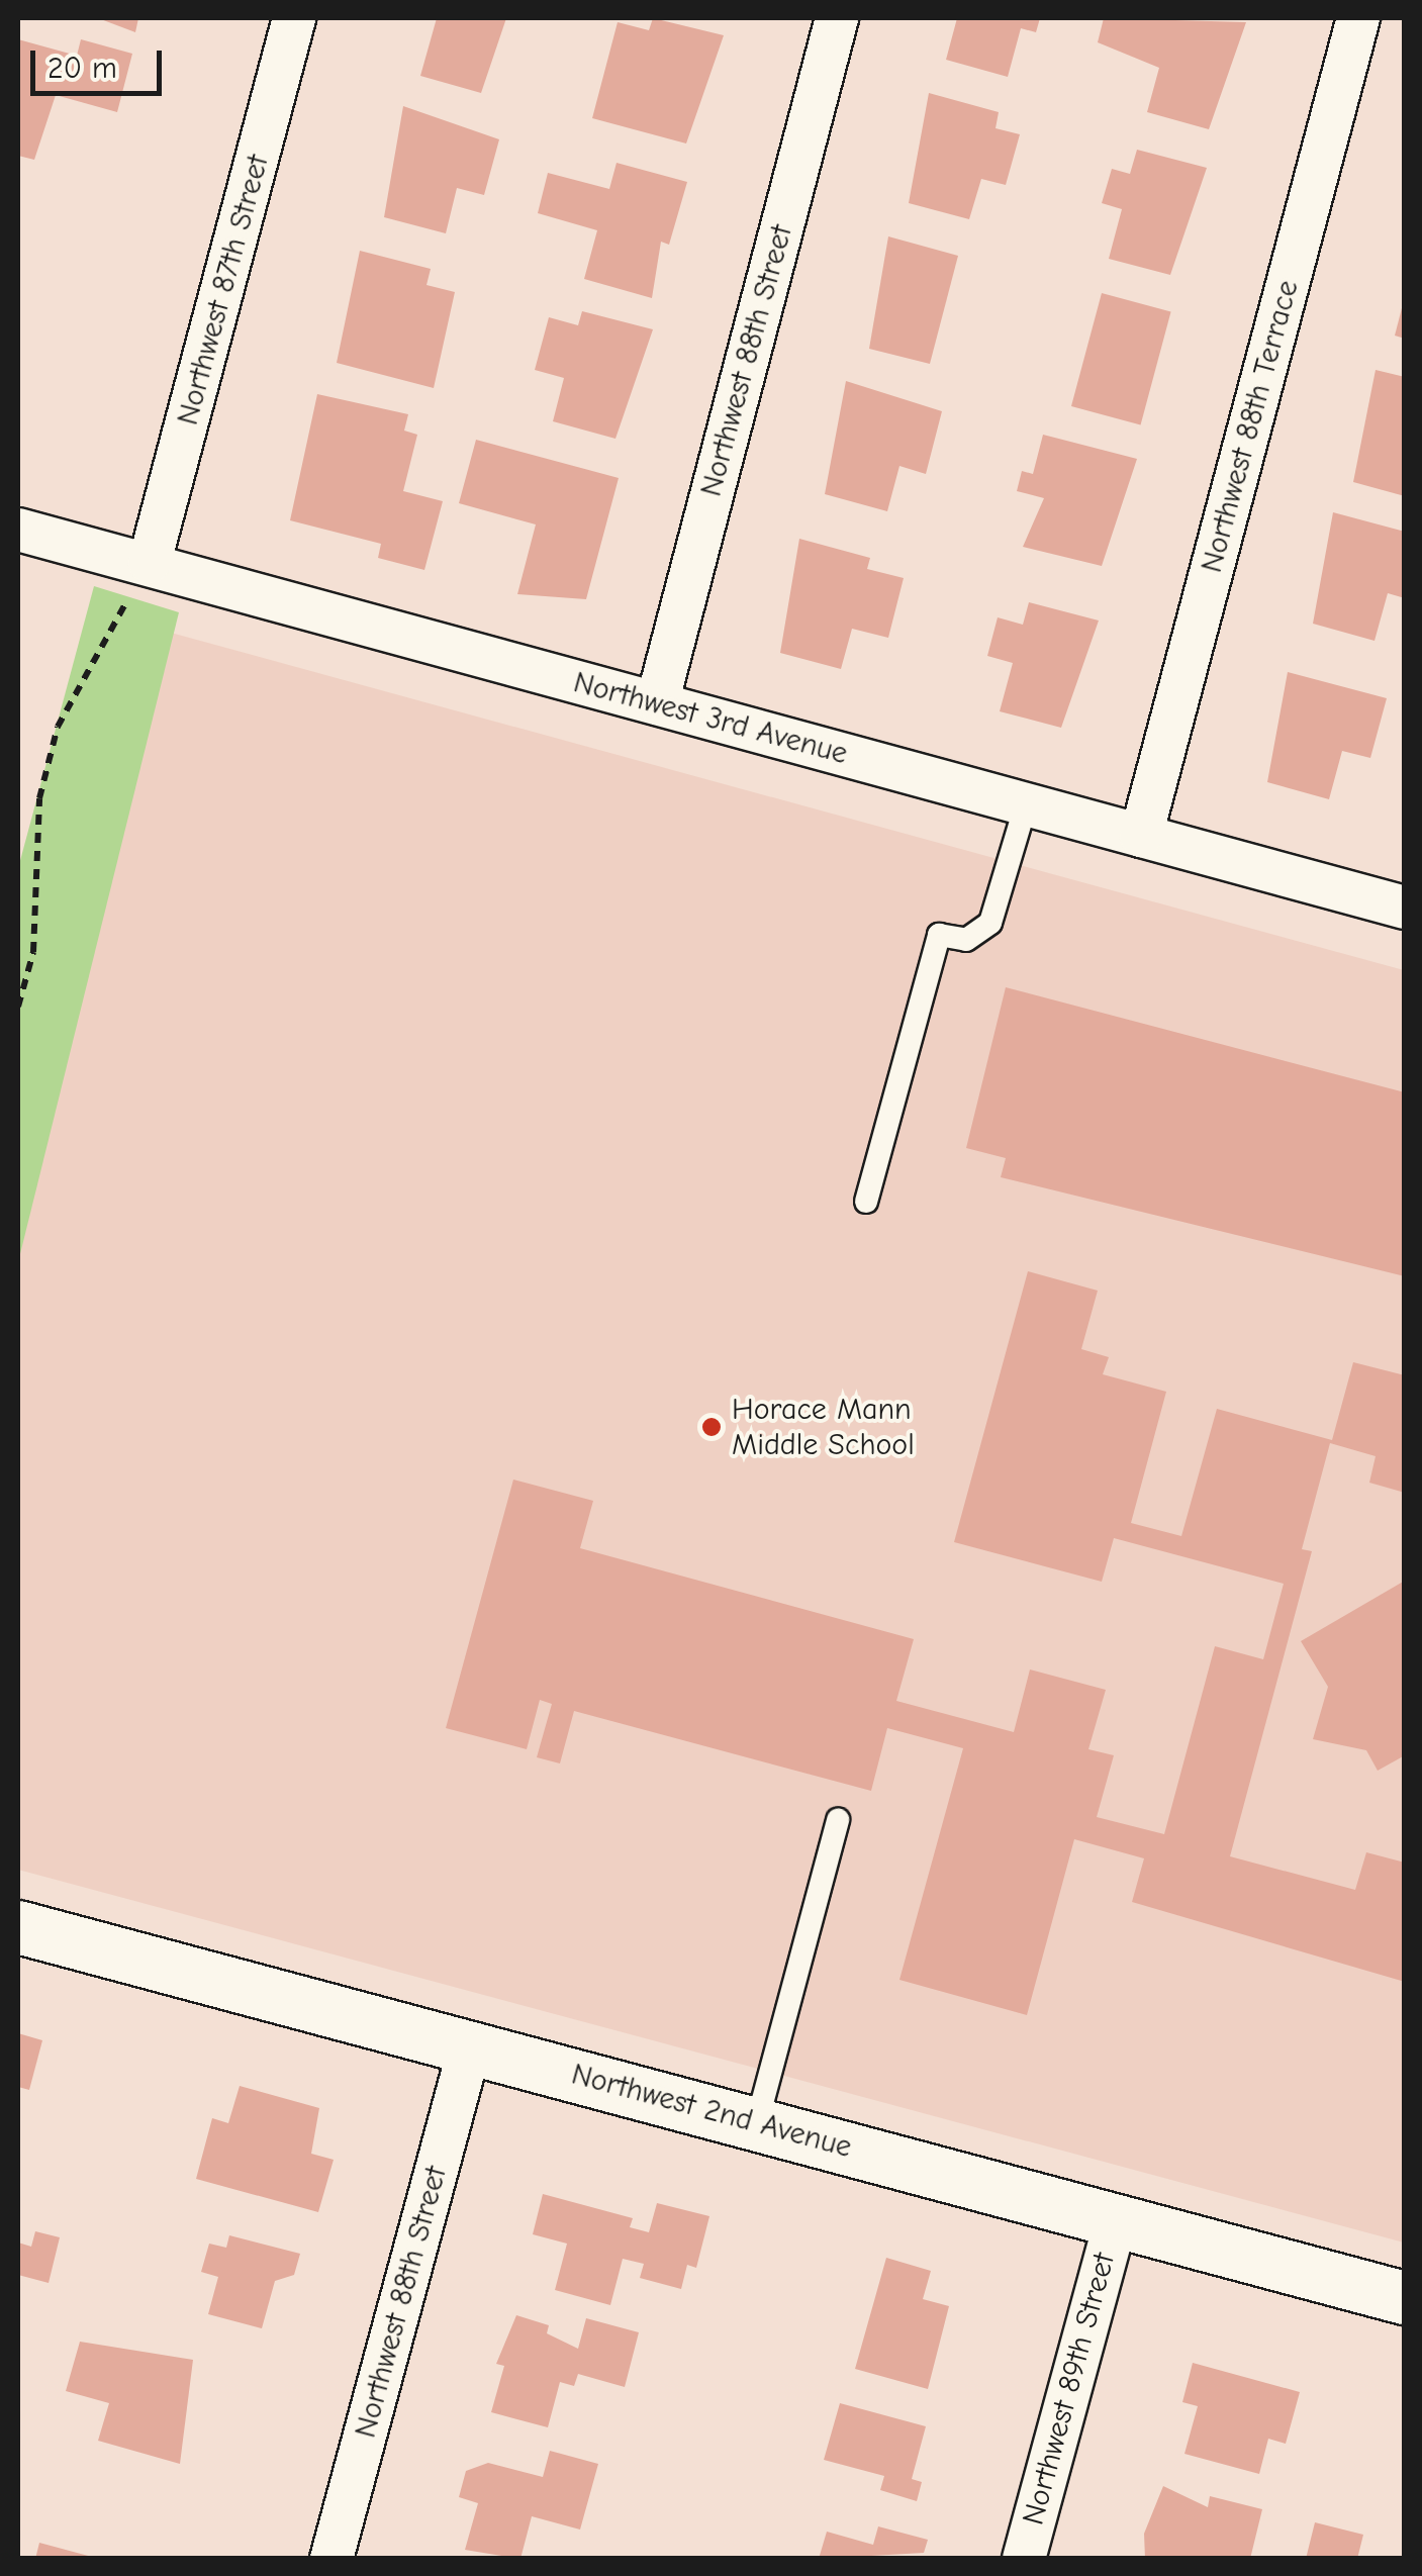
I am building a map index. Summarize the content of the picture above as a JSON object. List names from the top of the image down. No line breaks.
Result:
{"streets":{"street":["Northwest 87th Street","Northwest 88th Street","Northwest 88th Terrace","Northwest 3rd Avenue","Northwest 2nd Avenue","Northwest 89th Street"]},"crossings":[["Northwest 87th Street","Northwest 3rd Avenue"],["Northwest 88th Street","Northwest 3rd Avenue"],["Northwest 88th Street","Northwest 2nd Avenue"],["Northwest 88th Terrace","Northwest 3rd Avenue"],["Northwest 2nd Avenue","Northwest 89th Street"]],"places":["Horace Mann Middle School"],"scale_bar":"20 m"}
